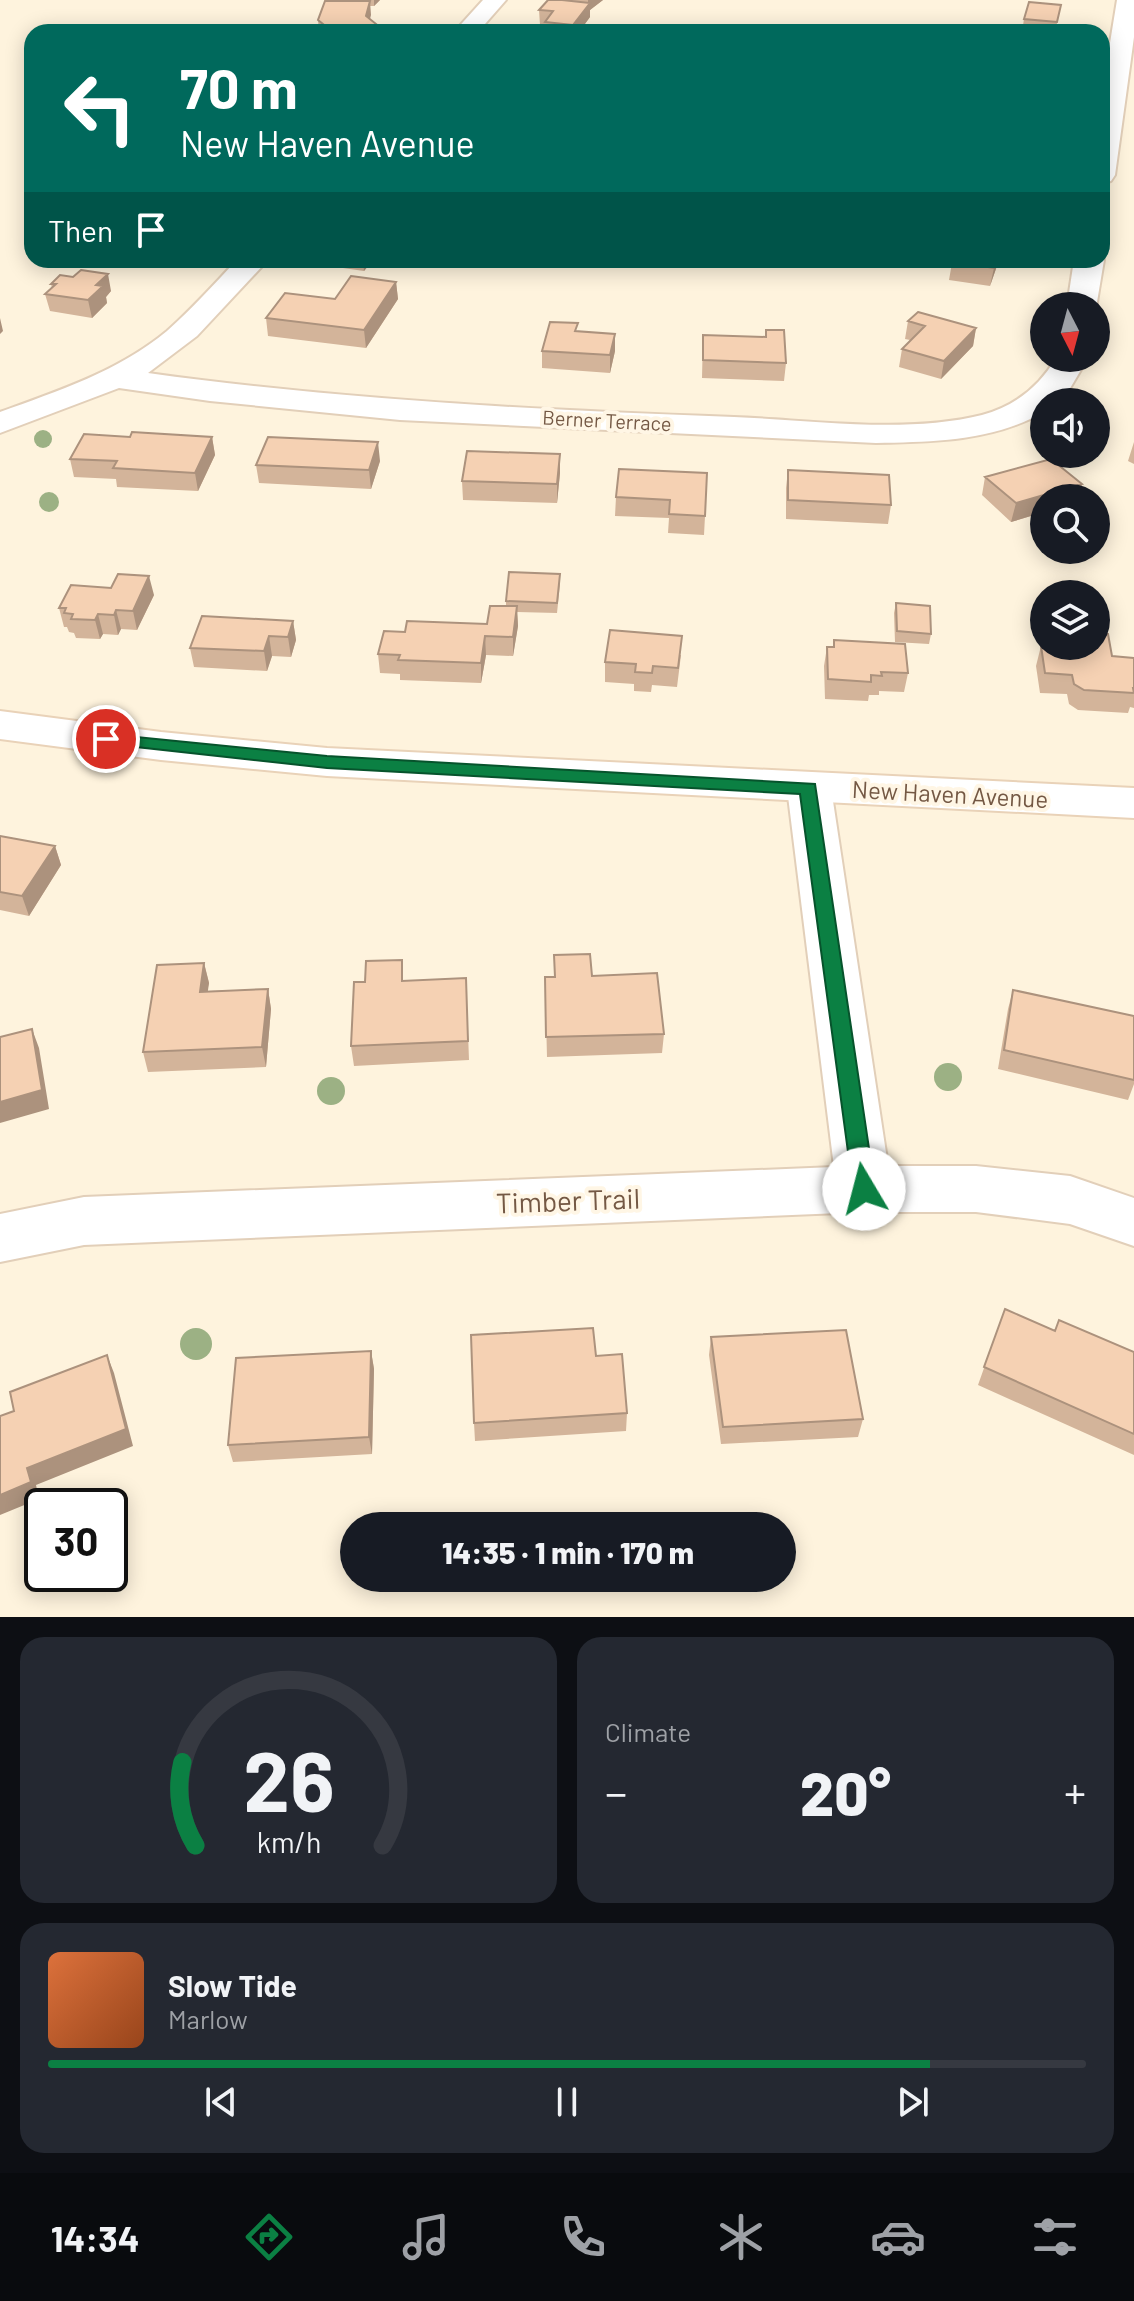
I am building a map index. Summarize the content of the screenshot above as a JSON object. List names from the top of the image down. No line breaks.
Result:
{"streets":{"street":["Berner Terrace","New Haven Avenue","Timber Trail"]},"north":"bottom","page":{"turn":["70 m","New Haven Avenue"],"then":"Then","limit":"30","trip":"14:35 · 1 min · 170 m","tile":"Climate","heat":["−","20°","+"],"song":["Slow Tide","Marlow"],"tabs":"14:34","gauge":["26","km/h"]}}
